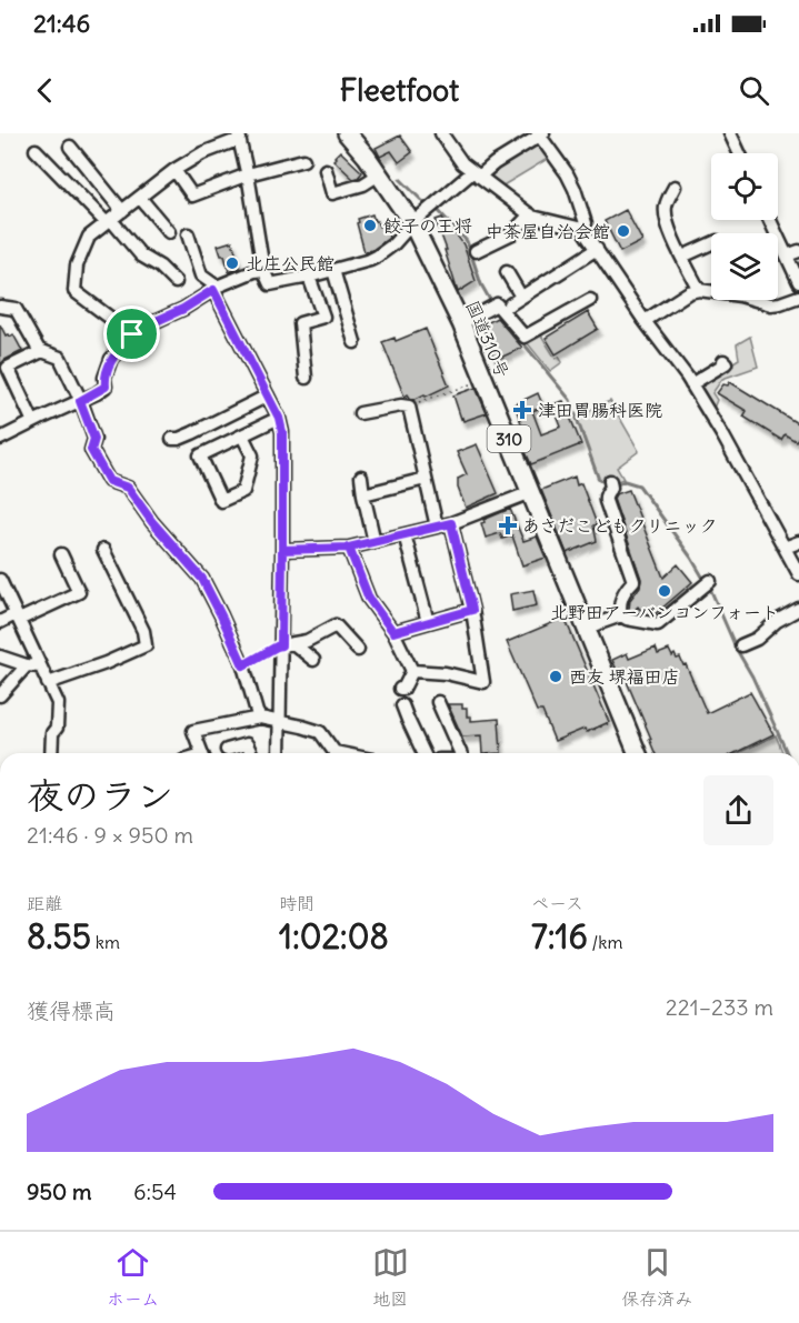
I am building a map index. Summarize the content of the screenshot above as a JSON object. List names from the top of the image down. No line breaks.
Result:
{"streets":{"highway":["国道310号","310"]},"places":{"other":["餃子の王将","中茶屋自治会館","北庄公民館","北野田アーバンコンフォート","西友 堺福田店"],"health":["津田胃腸科医院","あさだこどもクリニック"]},"page":{"status":"21:46","header":"Fleetfoot","heading":["夜のラン","21:46 · 9 × 950 m"],"stats":[["距離","8.55 km"],["時間","1:02:08"],["ペース","7:16 /km"]],"chart":["獲得標高","221–233 m"],"list":[{"name":"950 m","note":"6:54"}],"tabs":["ホーム","地図","保存済み"]}}
